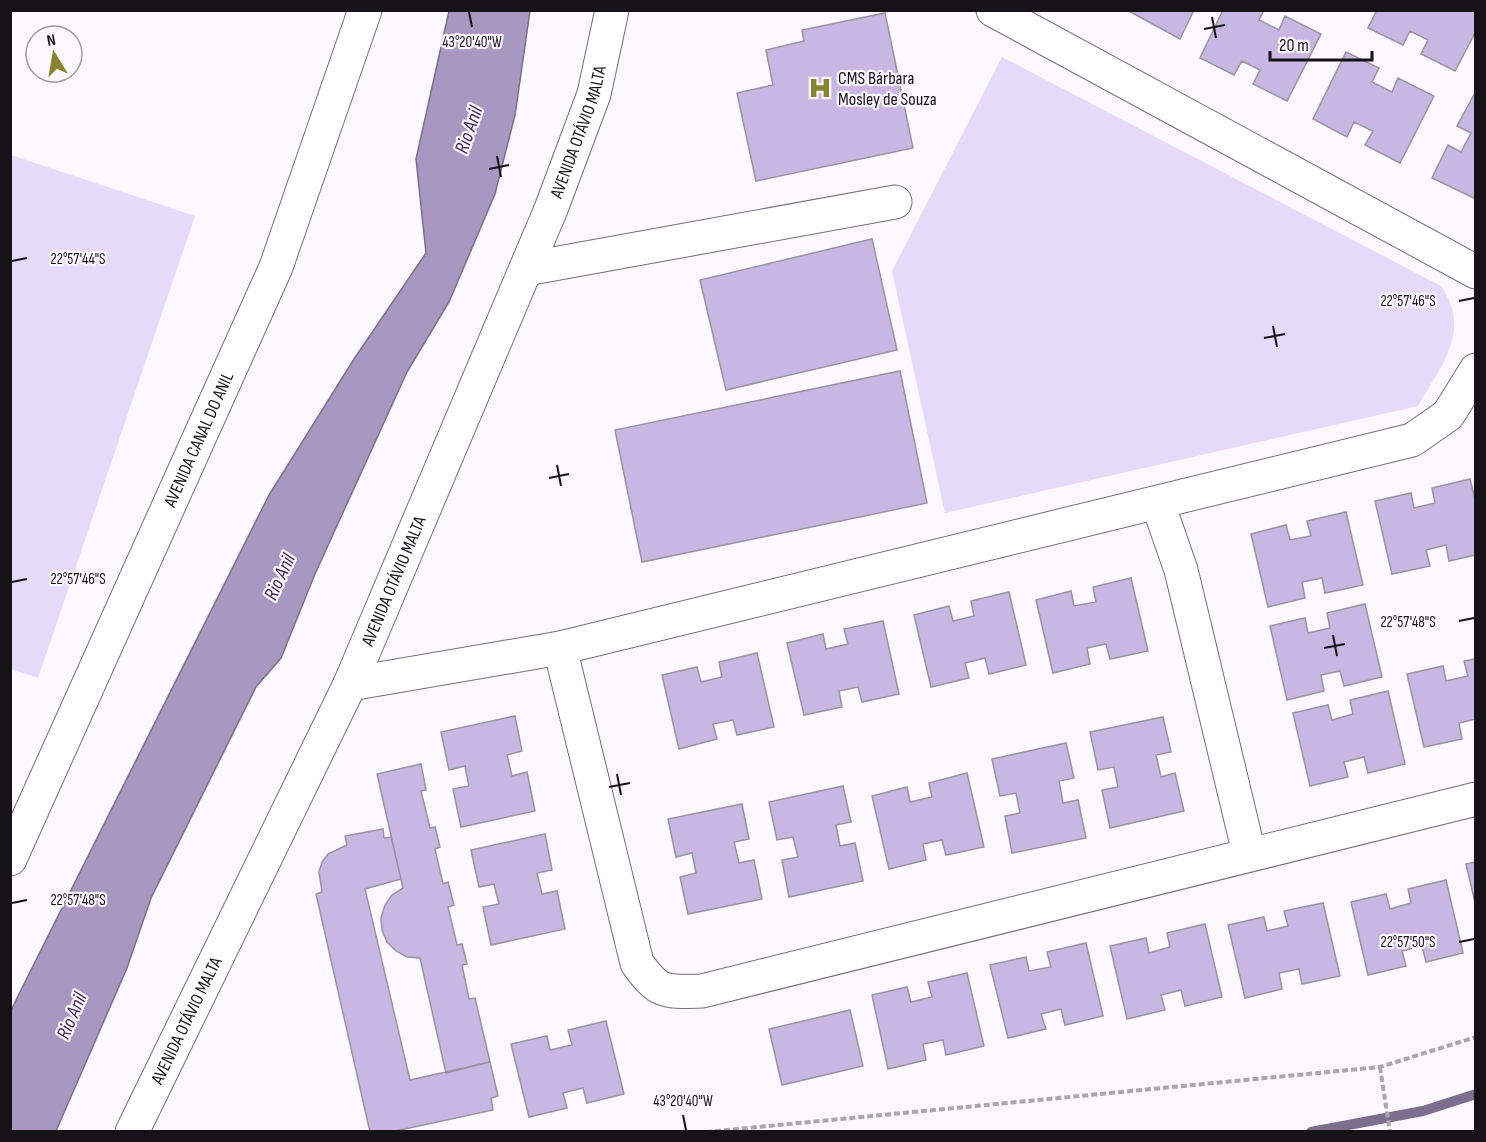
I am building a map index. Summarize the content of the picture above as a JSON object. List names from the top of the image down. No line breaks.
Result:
{"streets":{"street":["AVENIDA OTÁVIO MALTA","AVENIDA CANAL DO ANIL"]},"water":["Rio Anil"],"places":{"hospital":["CMS Bárbara Mosley de Souza"]},"scale_bar":"20 m","north":"top","coordinates":["43°20'40\"W","22°57'44\"S","22°57'46\"S","22°57'48\"S","22°57'50\"S"]}
